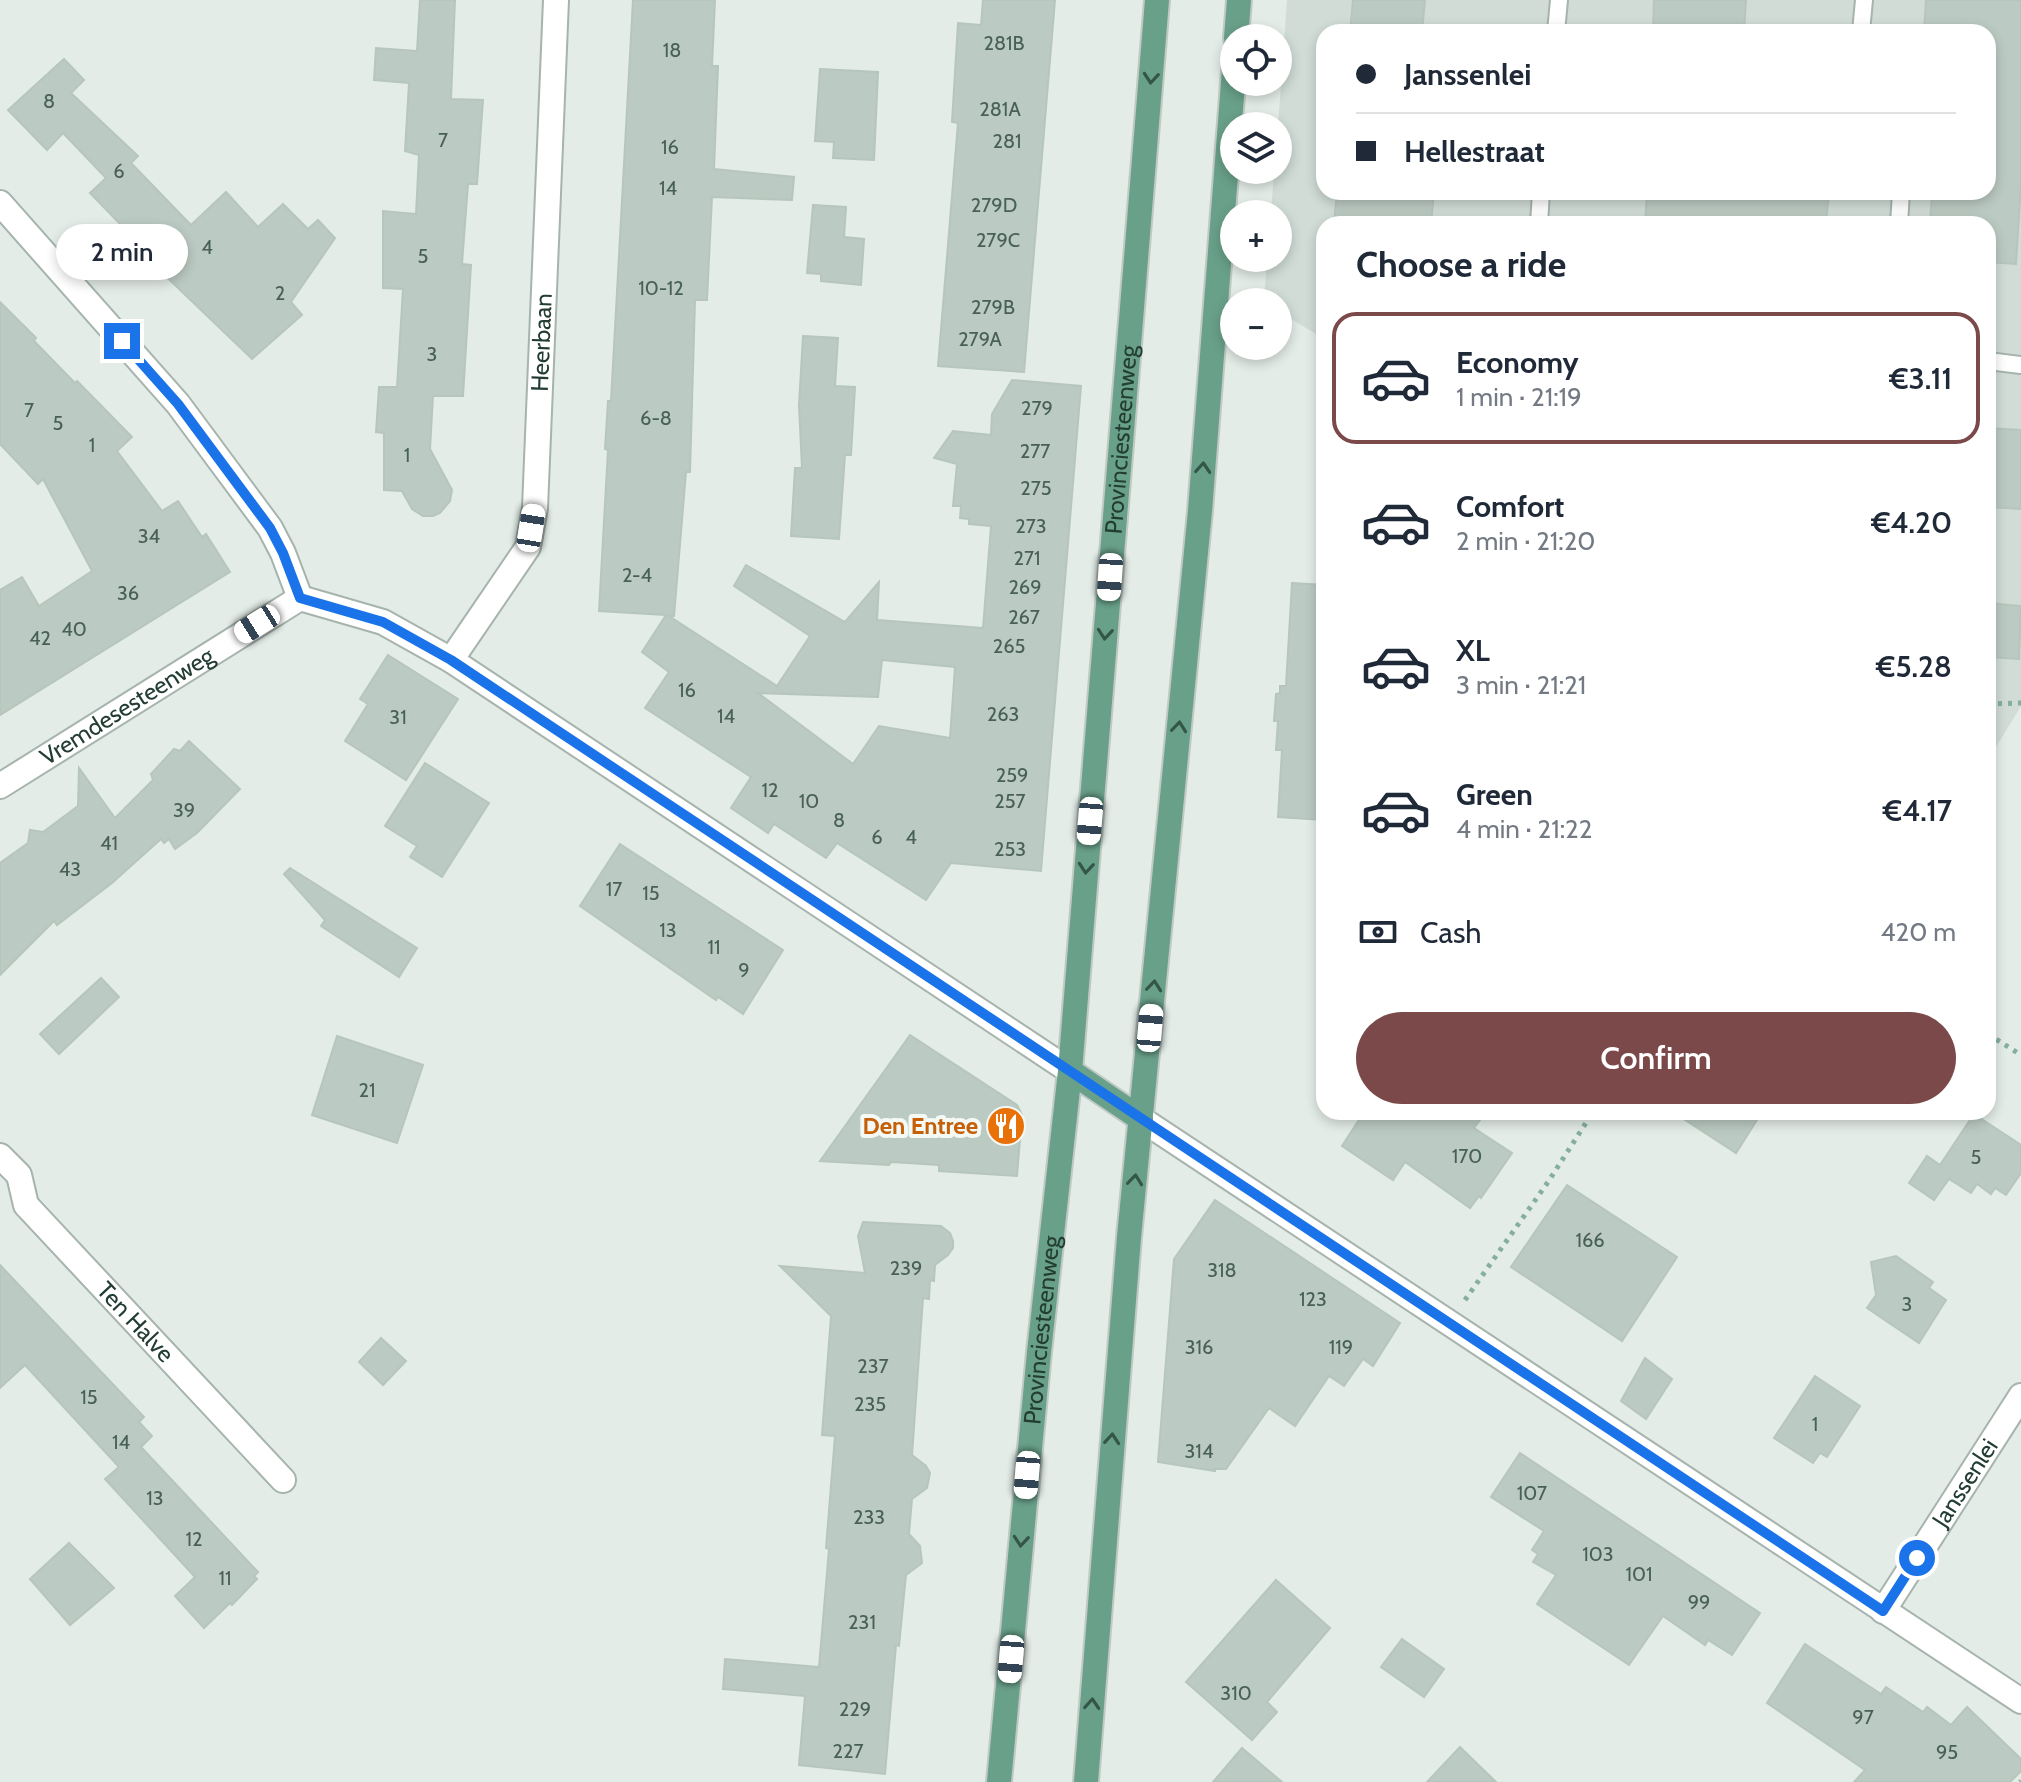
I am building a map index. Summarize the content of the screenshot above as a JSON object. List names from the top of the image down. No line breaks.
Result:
{"streets":{"main road":["Provinciesteenweg"],"street":["Heerbaan","Vremdesesteenweg","Ten Halve","Janssenlei"]},"places":{"restaurant":["Den Entree"]},"house_numbers":["281B","18","8","281A","7","281","16","6","14","279D","279C","4","5","10-12","2","279B","279A","3","279","7","6-8","5","1","277","1","275","273","34","271","2-4","269","36","267","40","42","265","16","263","14","31","259","12","10","257","39","8","6","4","41","253","43","17","15","13","11","9","21","170","5","166","239","318","123","3","316","119","237","15","235","1","14","314","107","13","233","12","103","101","11","99","231","310","229","97","227","95"],"page":{"map_buttons":["+","−"],"banner":["Janssenlei","Hellestraat"],"heading":"Choose a ride","bubble":"2 min","list":[{"name":"Economy","note":"1 min · 21:19","value":"€3.11"},{"name":"Comfort","note":"2 min · 21:20","value":"€4.20"},{"name":"XL","note":"3 min · 21:21","value":"€5.28"},{"name":"Green","note":"4 min · 21:22","value":"€4.17"}],"pay":["Cash","420 m"],"buttons":"Confirm"}}
